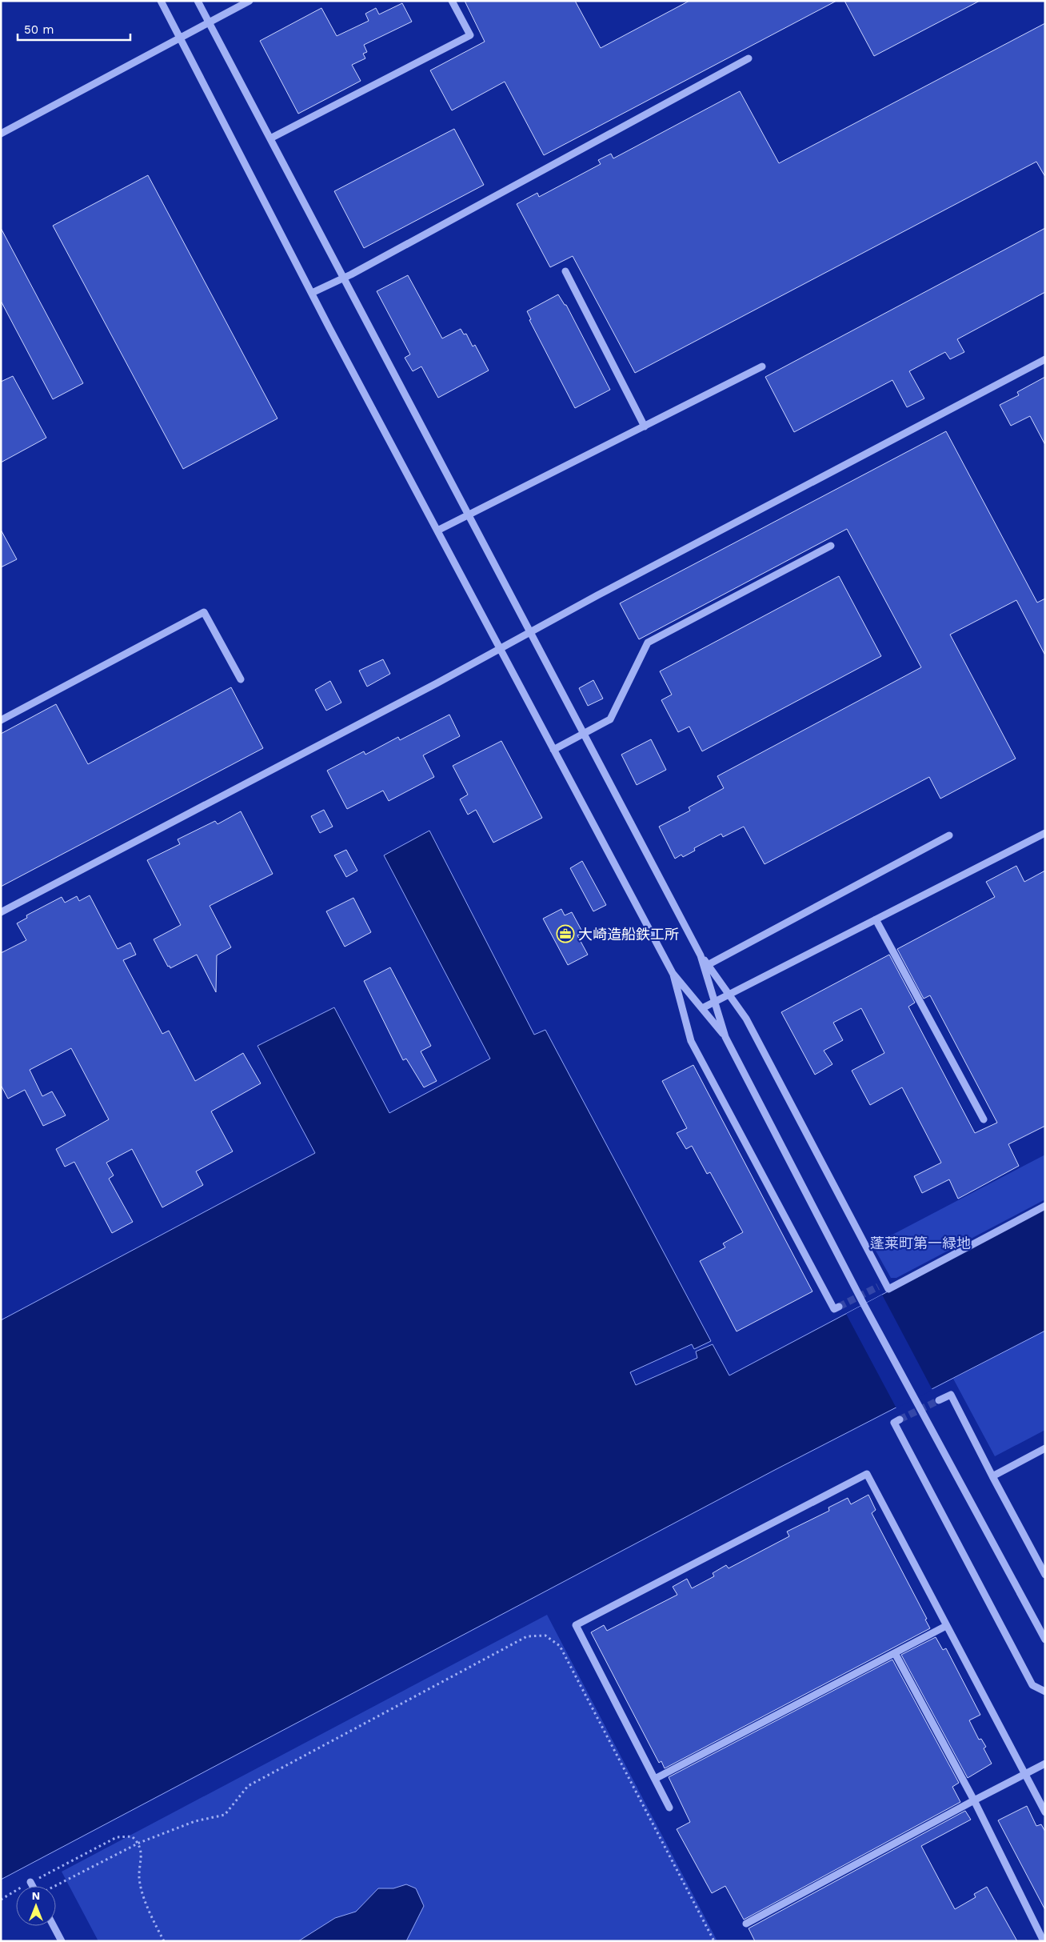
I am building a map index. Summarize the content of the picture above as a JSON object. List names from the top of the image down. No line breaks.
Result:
{"parks":["蓬莱町第一緑地"],"places":{"office":["大崎造船鉄工所"]},"scale_bar":"50 m","north":"top"}
